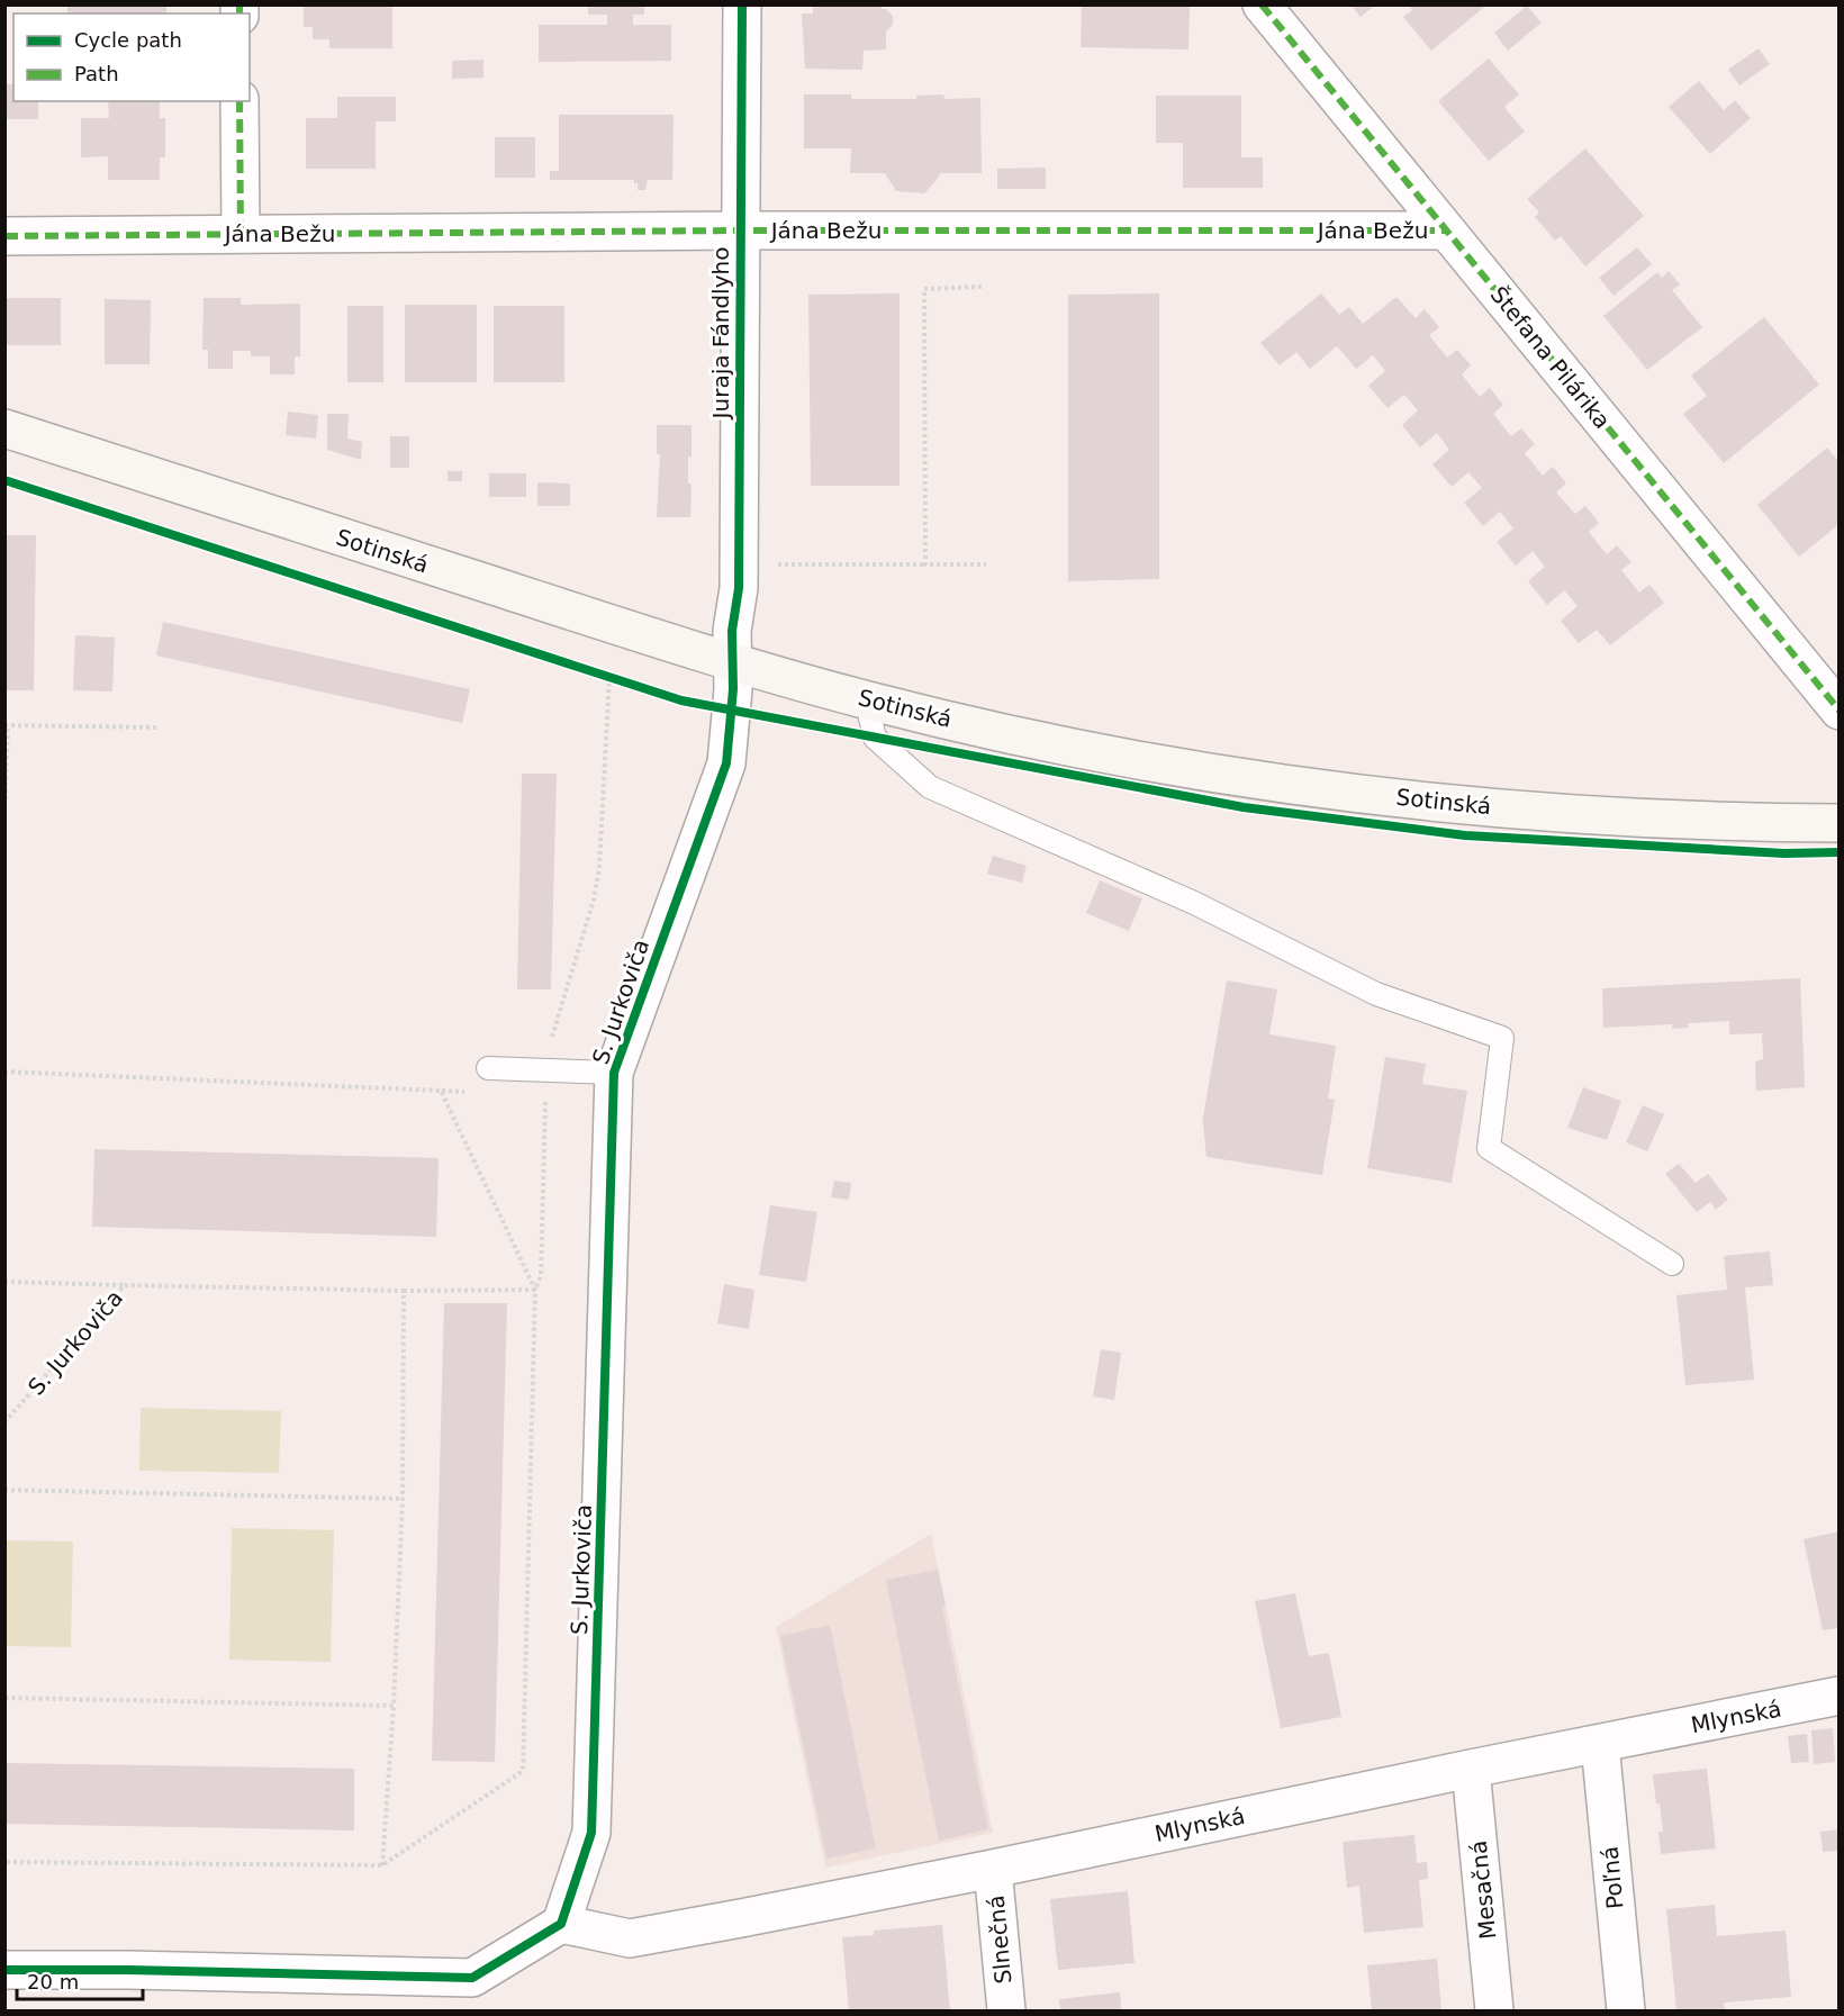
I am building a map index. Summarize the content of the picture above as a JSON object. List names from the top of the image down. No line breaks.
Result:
{"streets":{"main road":["Sotinská"],"street":["Jána Bežu","Juraja Fándlyho","Štefana Pilárika","S. Jurkoviča","Mlynská","Poľná","Mesačná","Slnečná"]},"crossings":[["Jána Bežu","Juraja Fándlyho"],["Jána Bežu","Štefana Pilárika"],["Juraja Fándlyho","Sotinská"],["Juraja Fándlyho","S. Jurkoviča"],["Sotinská","S. Jurkoviča"],["S. Jurkoviča","Mlynská"],["Mlynská","Poľná"],["Mlynská","Mesačná"],["Mlynská","Slnečná"]],"legend":["Cycle path","Path"],"scale_bar":"20 m"}
